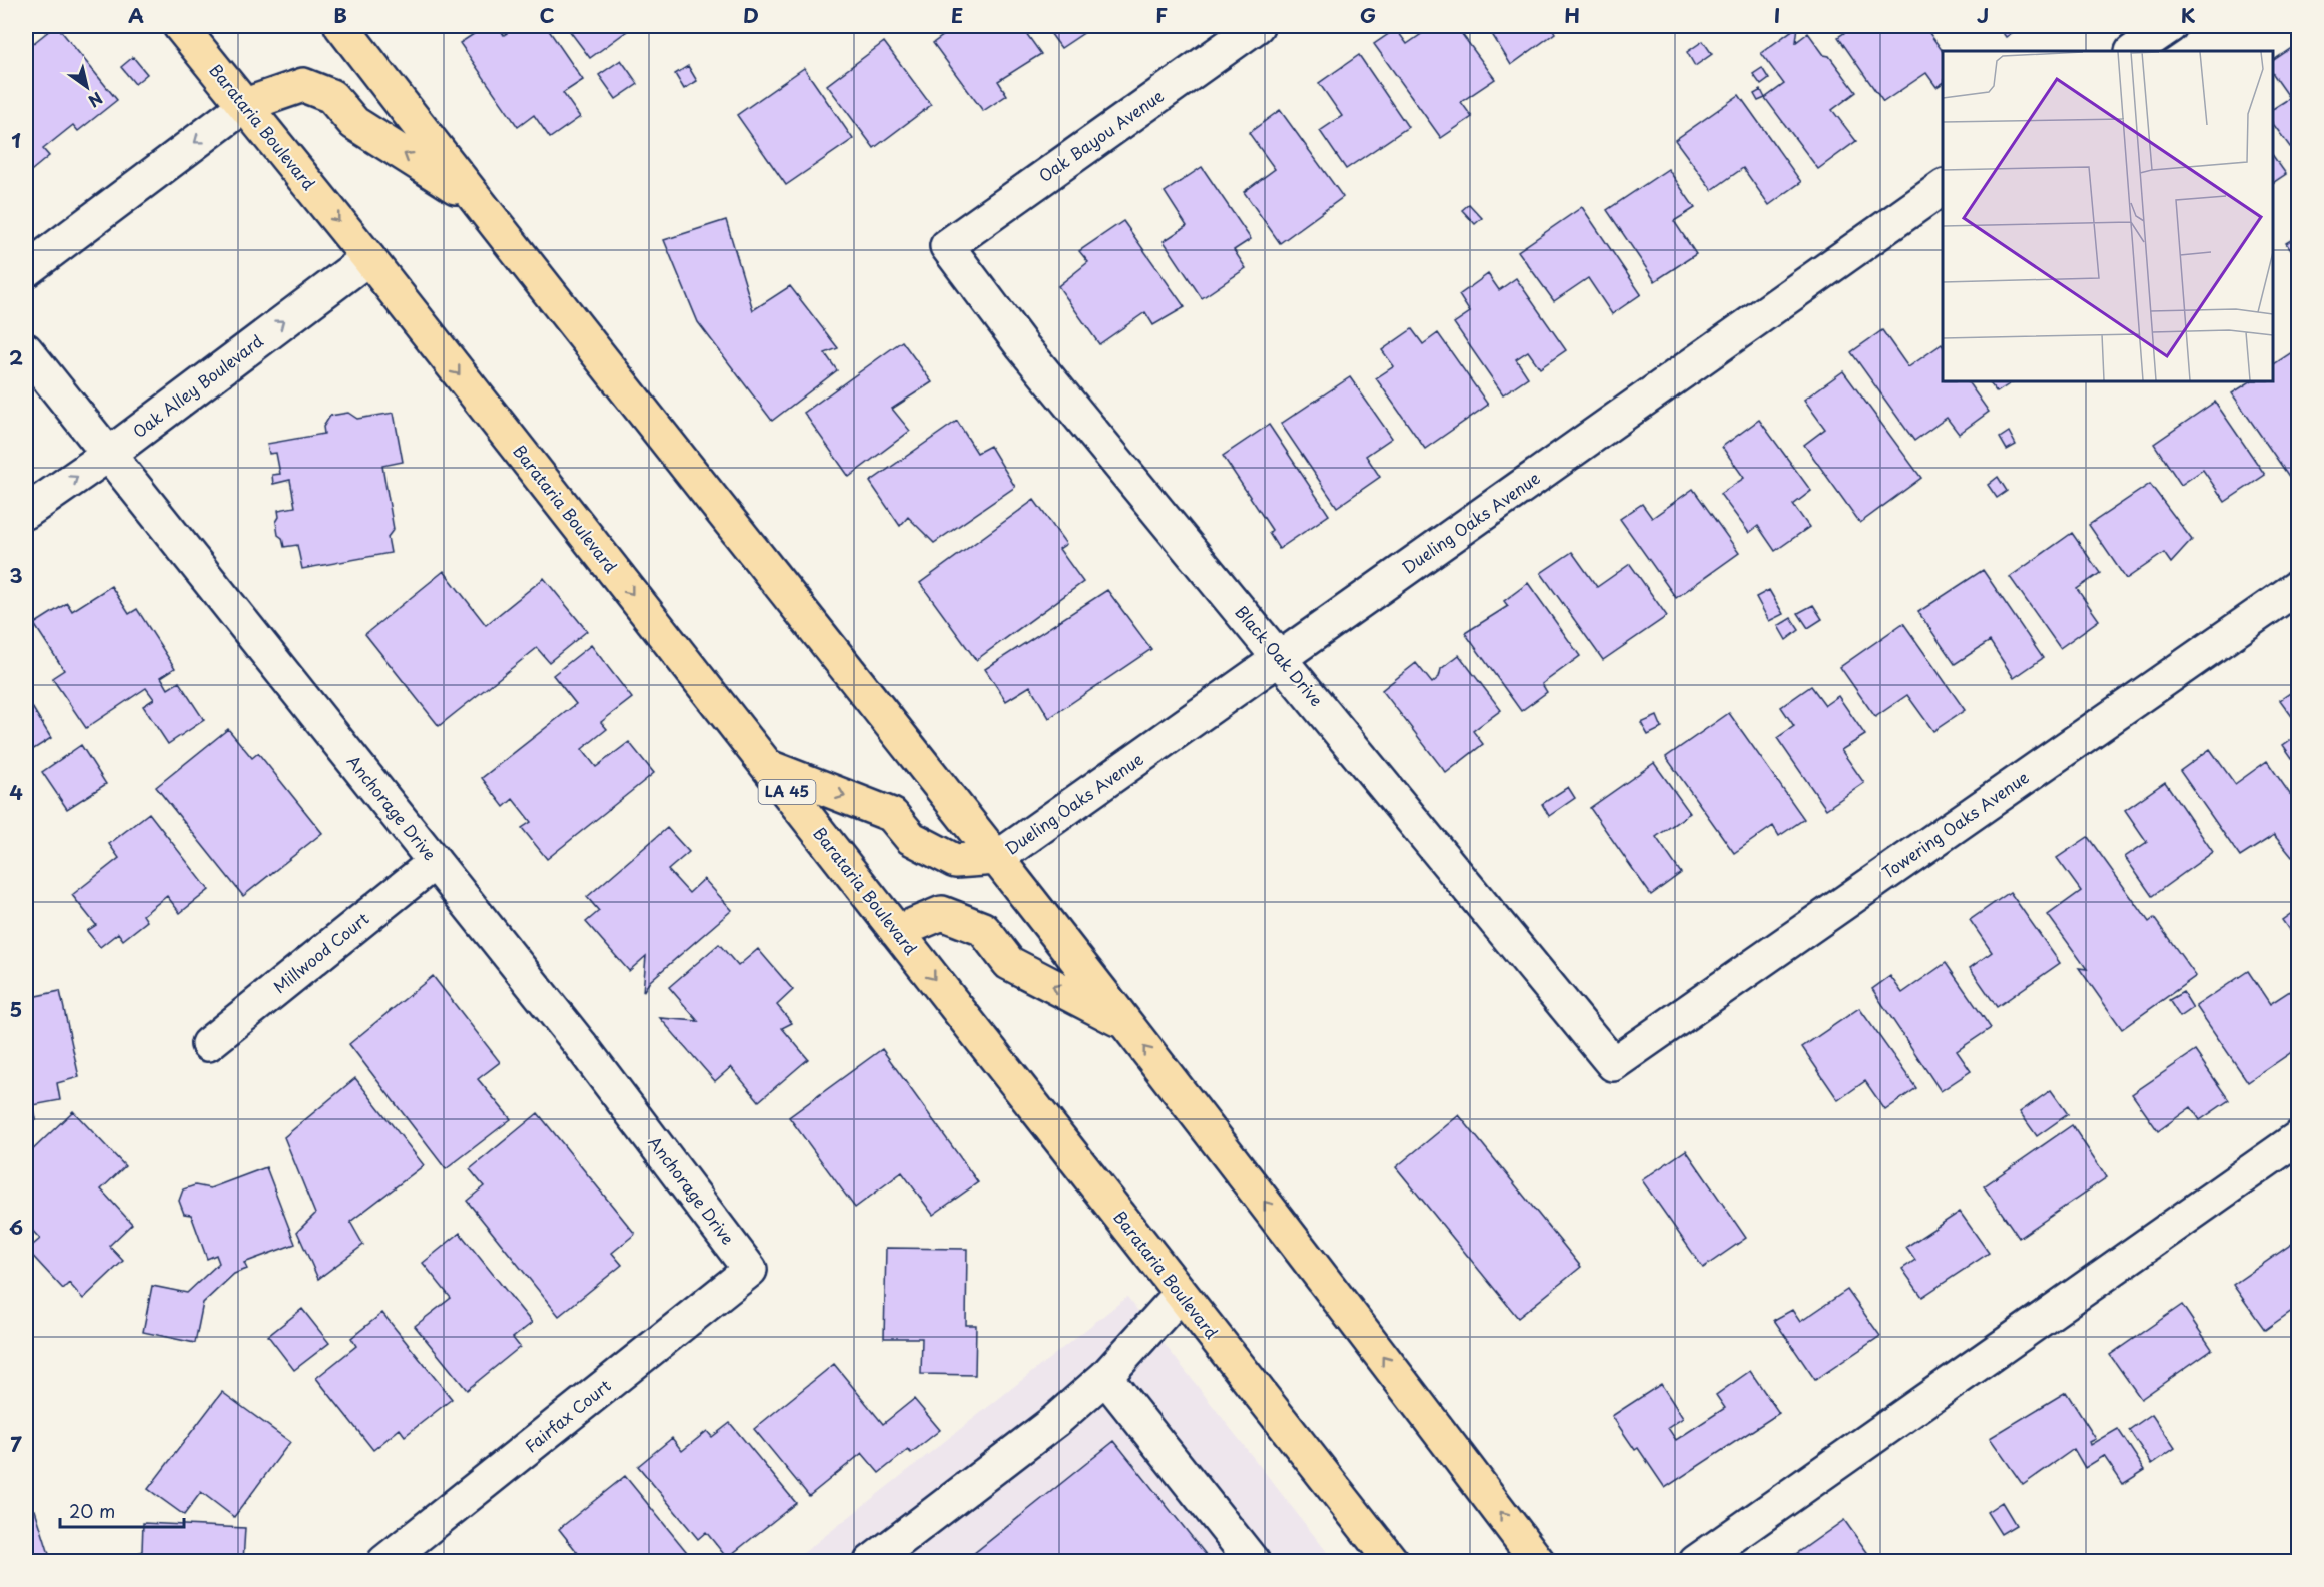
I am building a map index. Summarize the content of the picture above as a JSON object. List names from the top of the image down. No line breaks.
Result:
{"streets":{"main road":["Barataria Boulevard","LA 45"],"street":["Oak Bayou Avenue","Oak Alley Boulevard","Dueling Oaks Avenue","Black Oak Drive","Anchorage Drive","Towering Oaks Avenue","Millwood Court","Fairfax Court"]},"crossings":[["Barataria Boulevard","Oak Alley Boulevard"],["Oak Bayou Avenue","Black Oak Drive"],["Oak Alley Boulevard","Anchorage Drive"],["Dueling Oaks Avenue","Black Oak Drive"],["Black Oak Drive","Towering Oaks Avenue"],["Anchorage Drive","Millwood Court"],["Anchorage Drive","Fairfax Court"]],"scale_bar":"20 m","north":"bottom right","grid":{"columns":["A","B","C","D","E","F","G","H","I","J","K"],"rows":["1","2","3","4","5","6","7"]}}
